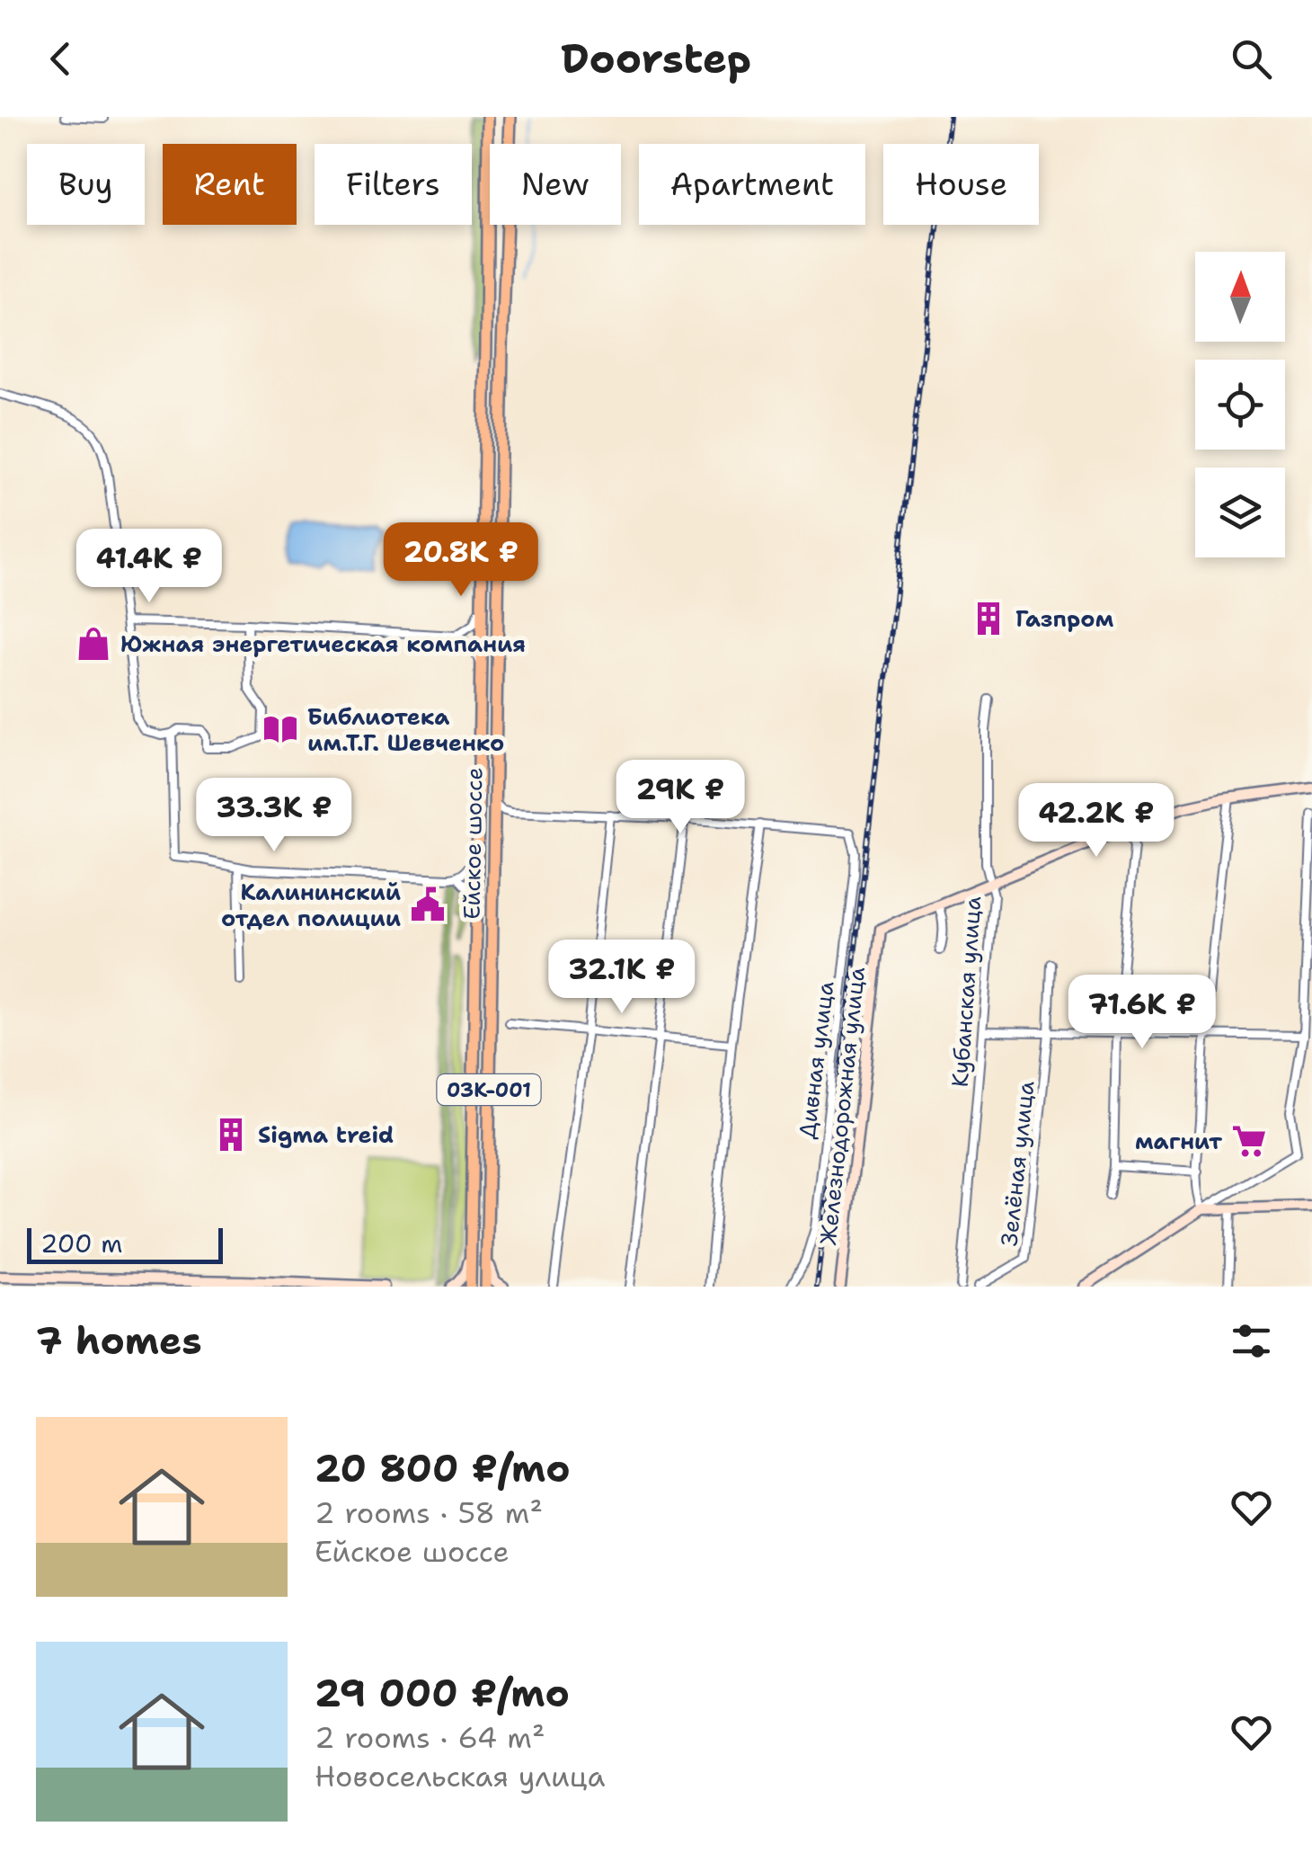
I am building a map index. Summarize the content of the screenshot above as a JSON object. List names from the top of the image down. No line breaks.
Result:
{"streets":{"main road":["Ейское шоссе","03К-001"],"street":["Кубанская улица","Дивная улица","Железнодорожная улица","Зелёная улица"]},"places":{"building":["Газпром","Sigma treid"],"shop":["Южная энергетическая компания"],"library":["Библиотека им.Т.Г. Шевченко"],"public building":["Калининский отдел полиции"],"supermarket":["магнит"]},"scale_bar":"200 m","north":"top","page":{"header":"Doorstep","chip":["Buy","Rent","Filters","New","Apartment","House"],"price":["20.8K ₽","41.4K ₽","29K ₽","33.3K ₽","42.2K ₽","32.1K ₽","71.6K ₽"],"scale":"200 m","heading":"7 homes","list":[{"name":"20 800 ₽/mo","note":"2 rooms · 58 m² · Ейское шоссе"},{"name":"29 000 ₽/mo","note":"2 rooms · 64 m² · Новосельская улица"}]}}
